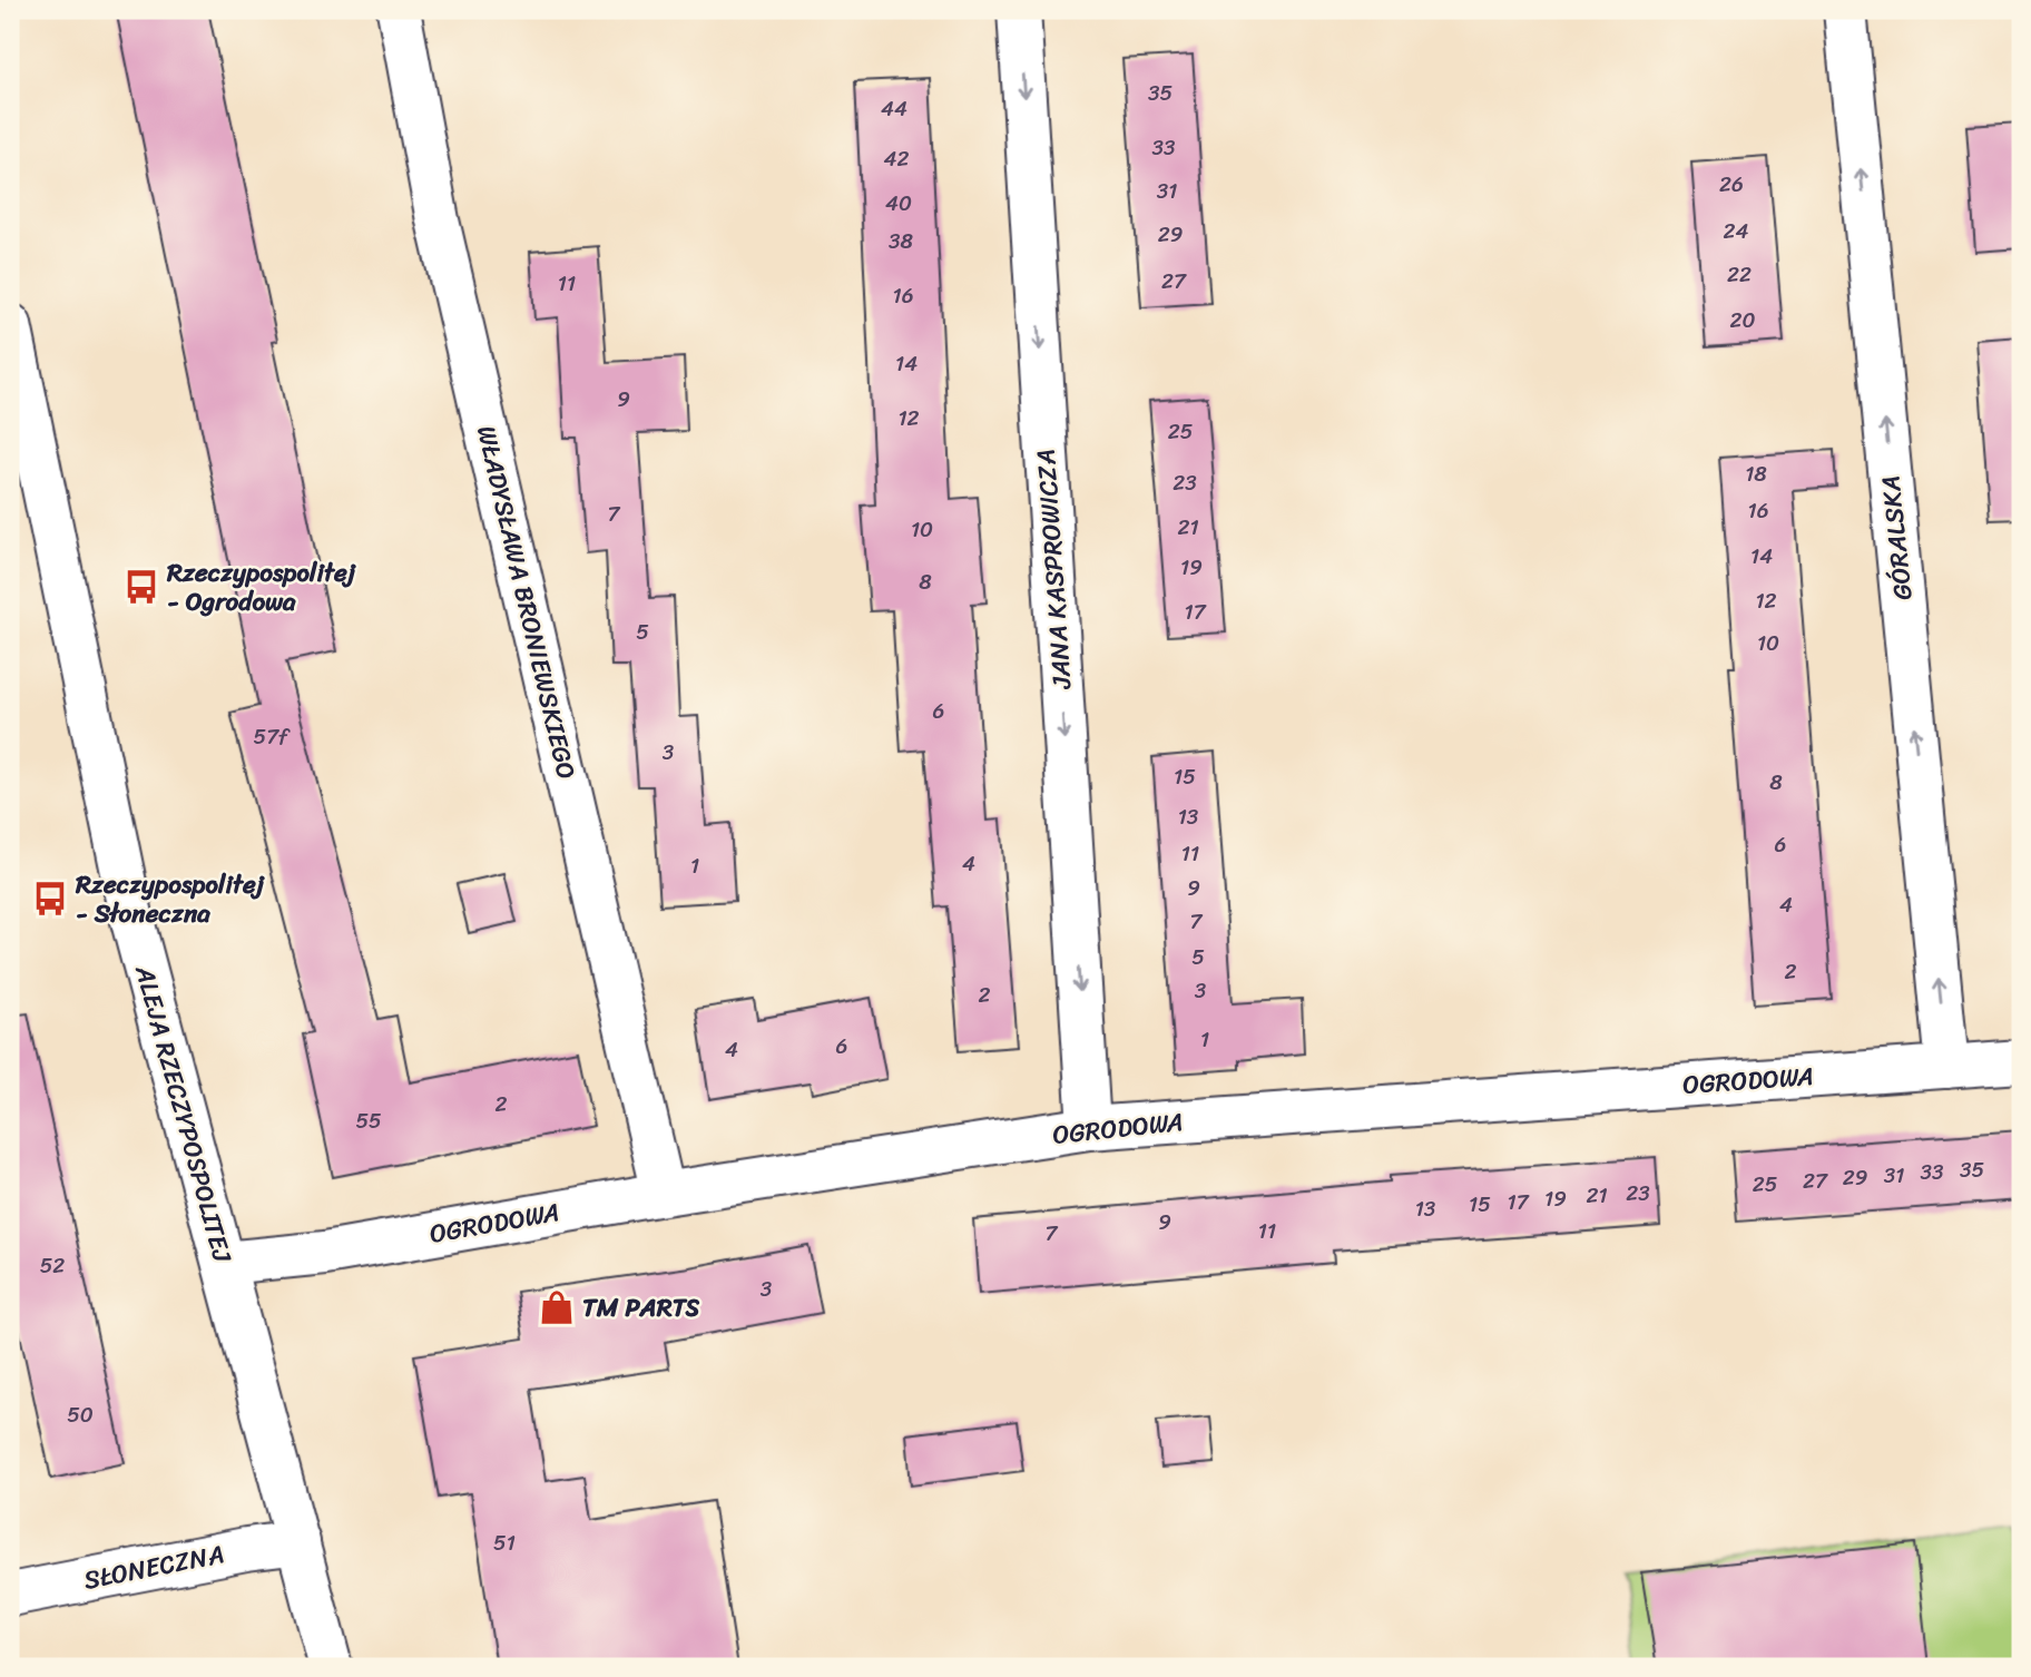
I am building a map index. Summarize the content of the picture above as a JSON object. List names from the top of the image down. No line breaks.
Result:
{"streets":{"street":["GÓRALSKA","JANA KASPROWICZA","WŁADYSŁAWA BRONIEWSKIEGO","OGRODOWA","ALEJA RZECZYPOSPOLITEJ","SŁONECZNA"]},"crossings":[["GÓRALSKA","OGRODOWA"],["JANA KASPROWICZA","OGRODOWA"],["WŁADYSŁAWA BRONIEWSKIEGO","OGRODOWA"],["OGRODOWA","ALEJA RZECZYPOSPOLITEJ"],["ALEJA RZECZYPOSPOLITEJ","SŁONECZNA"]],"one_way":["GÓRALSKA","JANA KASPROWICZA"],"places":{"bus stop":["Rzeczypospolitej - Ogrodowa","Rzeczypospolitej - Słoneczna"],"shop":["TM PARTS"]},"house_numbers":["35","44","33","42","26","31","40","24","29","38","22","27","11","16","20","14","9","12","25","18","23","16","7","21","10","14","19","8","12","17","5","10","6","57f","3","15","8","13","6","11","4","1","9","4","7","5","2","3","2","1","6","4","2","55","35","33","31","29","27","25","23","21","19","17","15","13","9","11","7","52","3","50","51"]}
